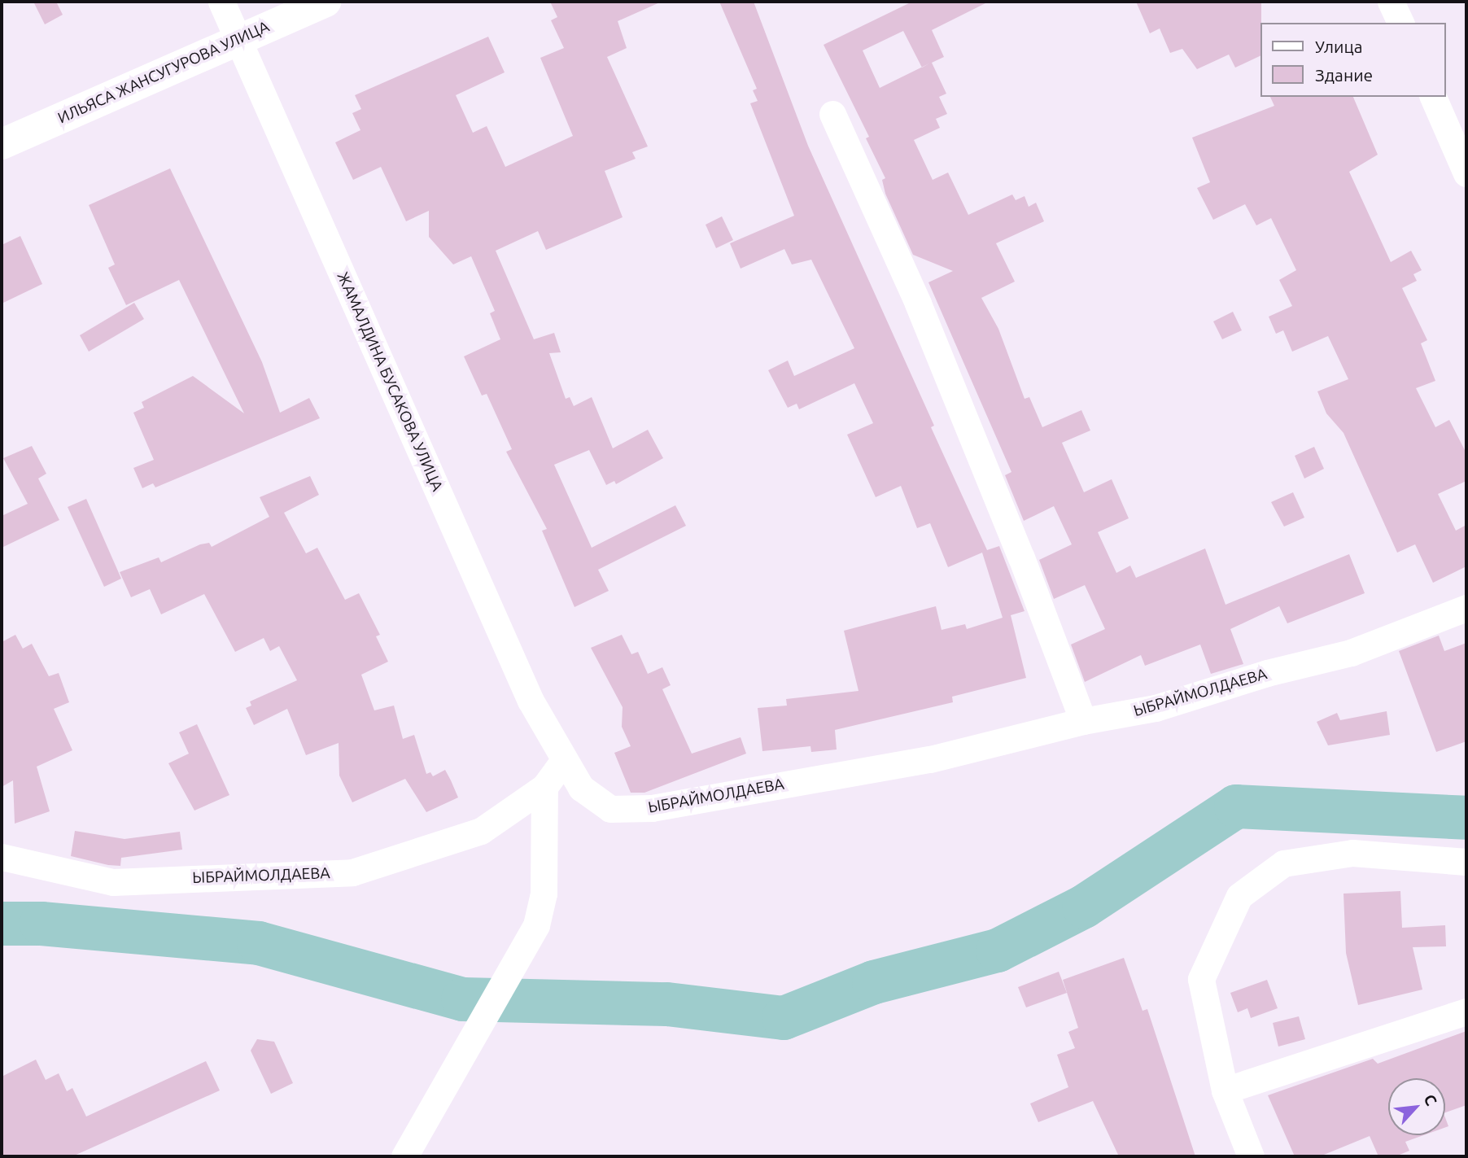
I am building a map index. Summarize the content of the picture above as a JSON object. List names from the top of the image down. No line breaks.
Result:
{"streets":{"street":["ИЛЬЯСА ЖАНСУГУРОВА УЛИЦА","ЖАМАЛДИНА БУСАКОВА УЛИЦА","ЫБРАЙМОЛДАЕВА"]},"crossings":[["ИЛЬЯСА ЖАНСУГУРОВА УЛИЦА","ЖАМАЛДИНА БУСАКОВА УЛИЦА"],["ЖАМАЛДИНА БУСАКОВА УЛИЦА","ЫБРАЙМОЛДАЕВА"]],"legend":["Улица","Здание"],"north":"top right"}
